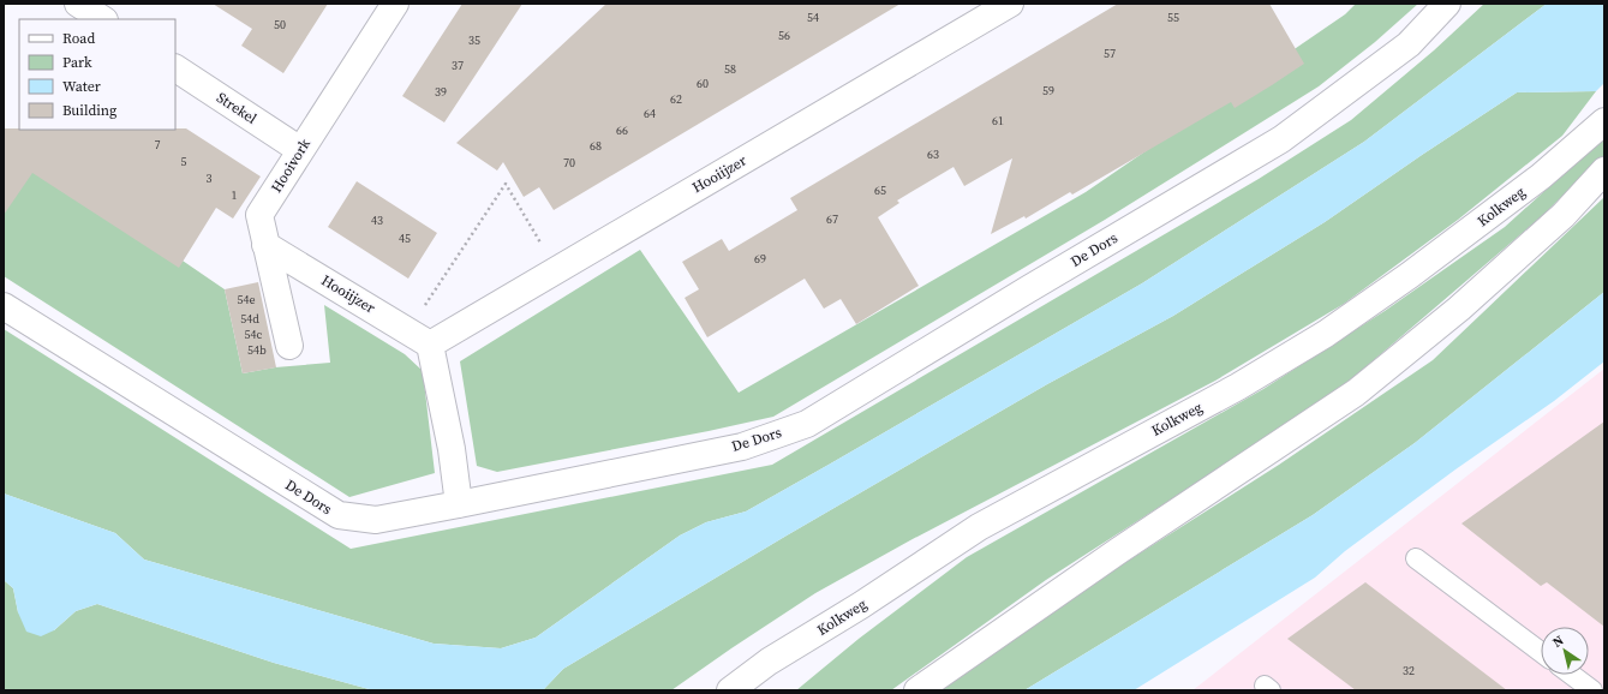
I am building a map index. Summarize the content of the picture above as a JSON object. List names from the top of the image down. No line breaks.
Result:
{"streets":{"street":["Strekel","Hooivork","Hooiijzer","Kolkweg","De Dors"]},"crossings":[["Strekel","Hooivork"],["Hooivork","Hooiijzer"]],"house_numbers":["54","55","50","56","35","57","37","58","60","59","39","62","64","61","66","7","68","63","5","70","3","65","1","67","43","45","69","54e","54d","54c","54b","32"],"legend":["Road","Park","Water","Building"],"north":"top left"}
